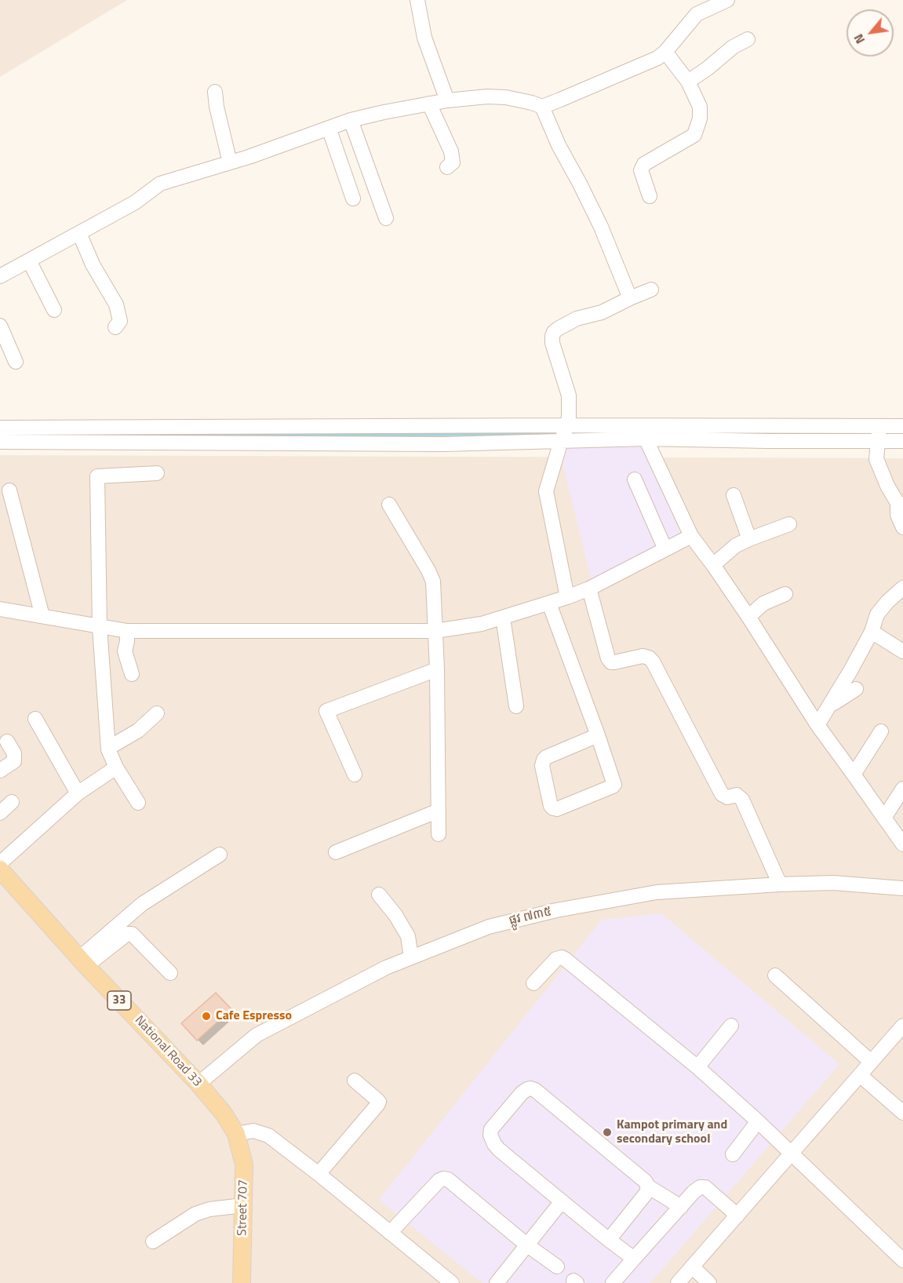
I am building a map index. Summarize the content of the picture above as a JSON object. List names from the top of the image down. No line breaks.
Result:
{"streets":{"main road":["33","National Road 33","Street 707"],"street":["ផ្លូវ ៧៣៥"]},"crossings":[["ផ្លូវ ៧៣៥","National Road 33"],["National Road 33","Street 707"]],"places":["Cafe Espresso","Kampot primary and secondary school"],"north":"bottom left"}
